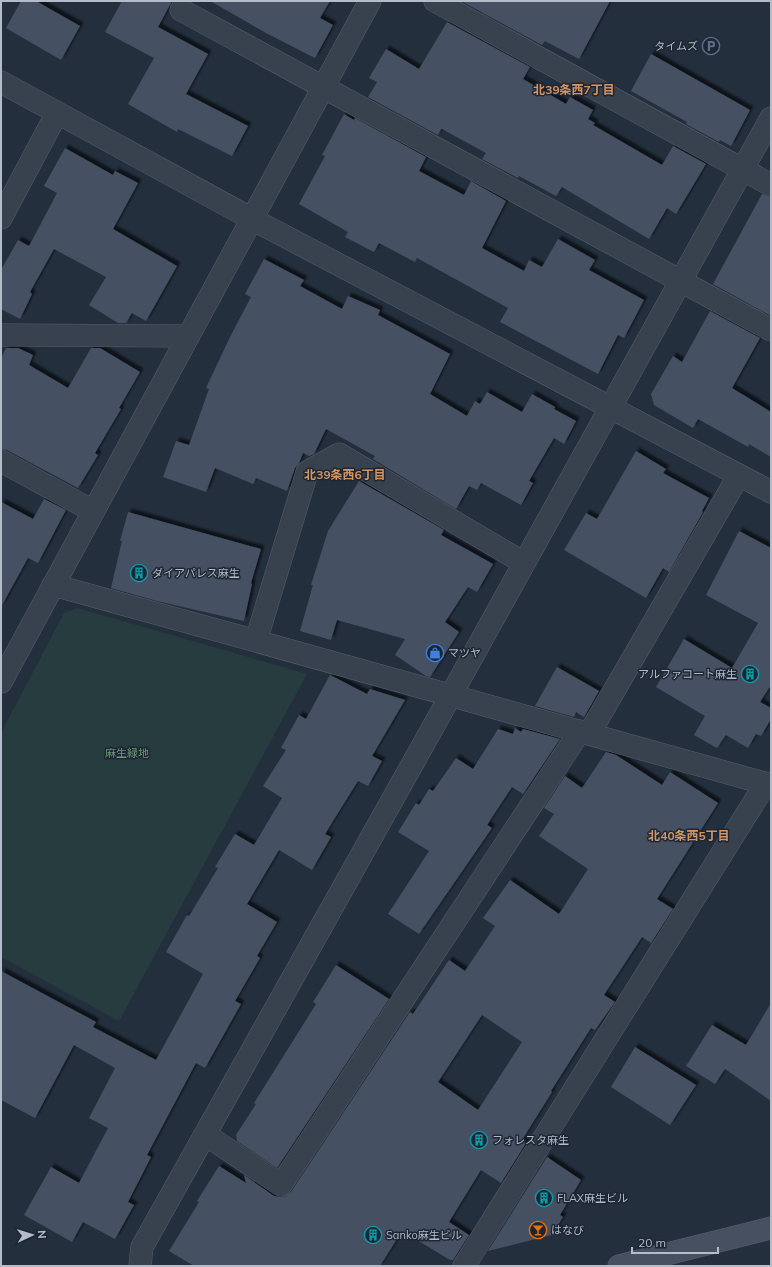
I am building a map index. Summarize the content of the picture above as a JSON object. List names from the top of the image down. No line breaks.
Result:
{"districts":["北39条西7丁目","北39条西6丁目","北40条西5丁目"],"parks":["麻生緑地"],"places":{"parking":["タイムズ"],"building":["ダイアパレス麻生","アルファコート麻生","フォレスタ麻生","FLAX麻生ビル","Sanko麻生ビル"],"shop":["マツヤ"],"bar":["はなび"]},"scale_bar":"20 m","north":"right"}
